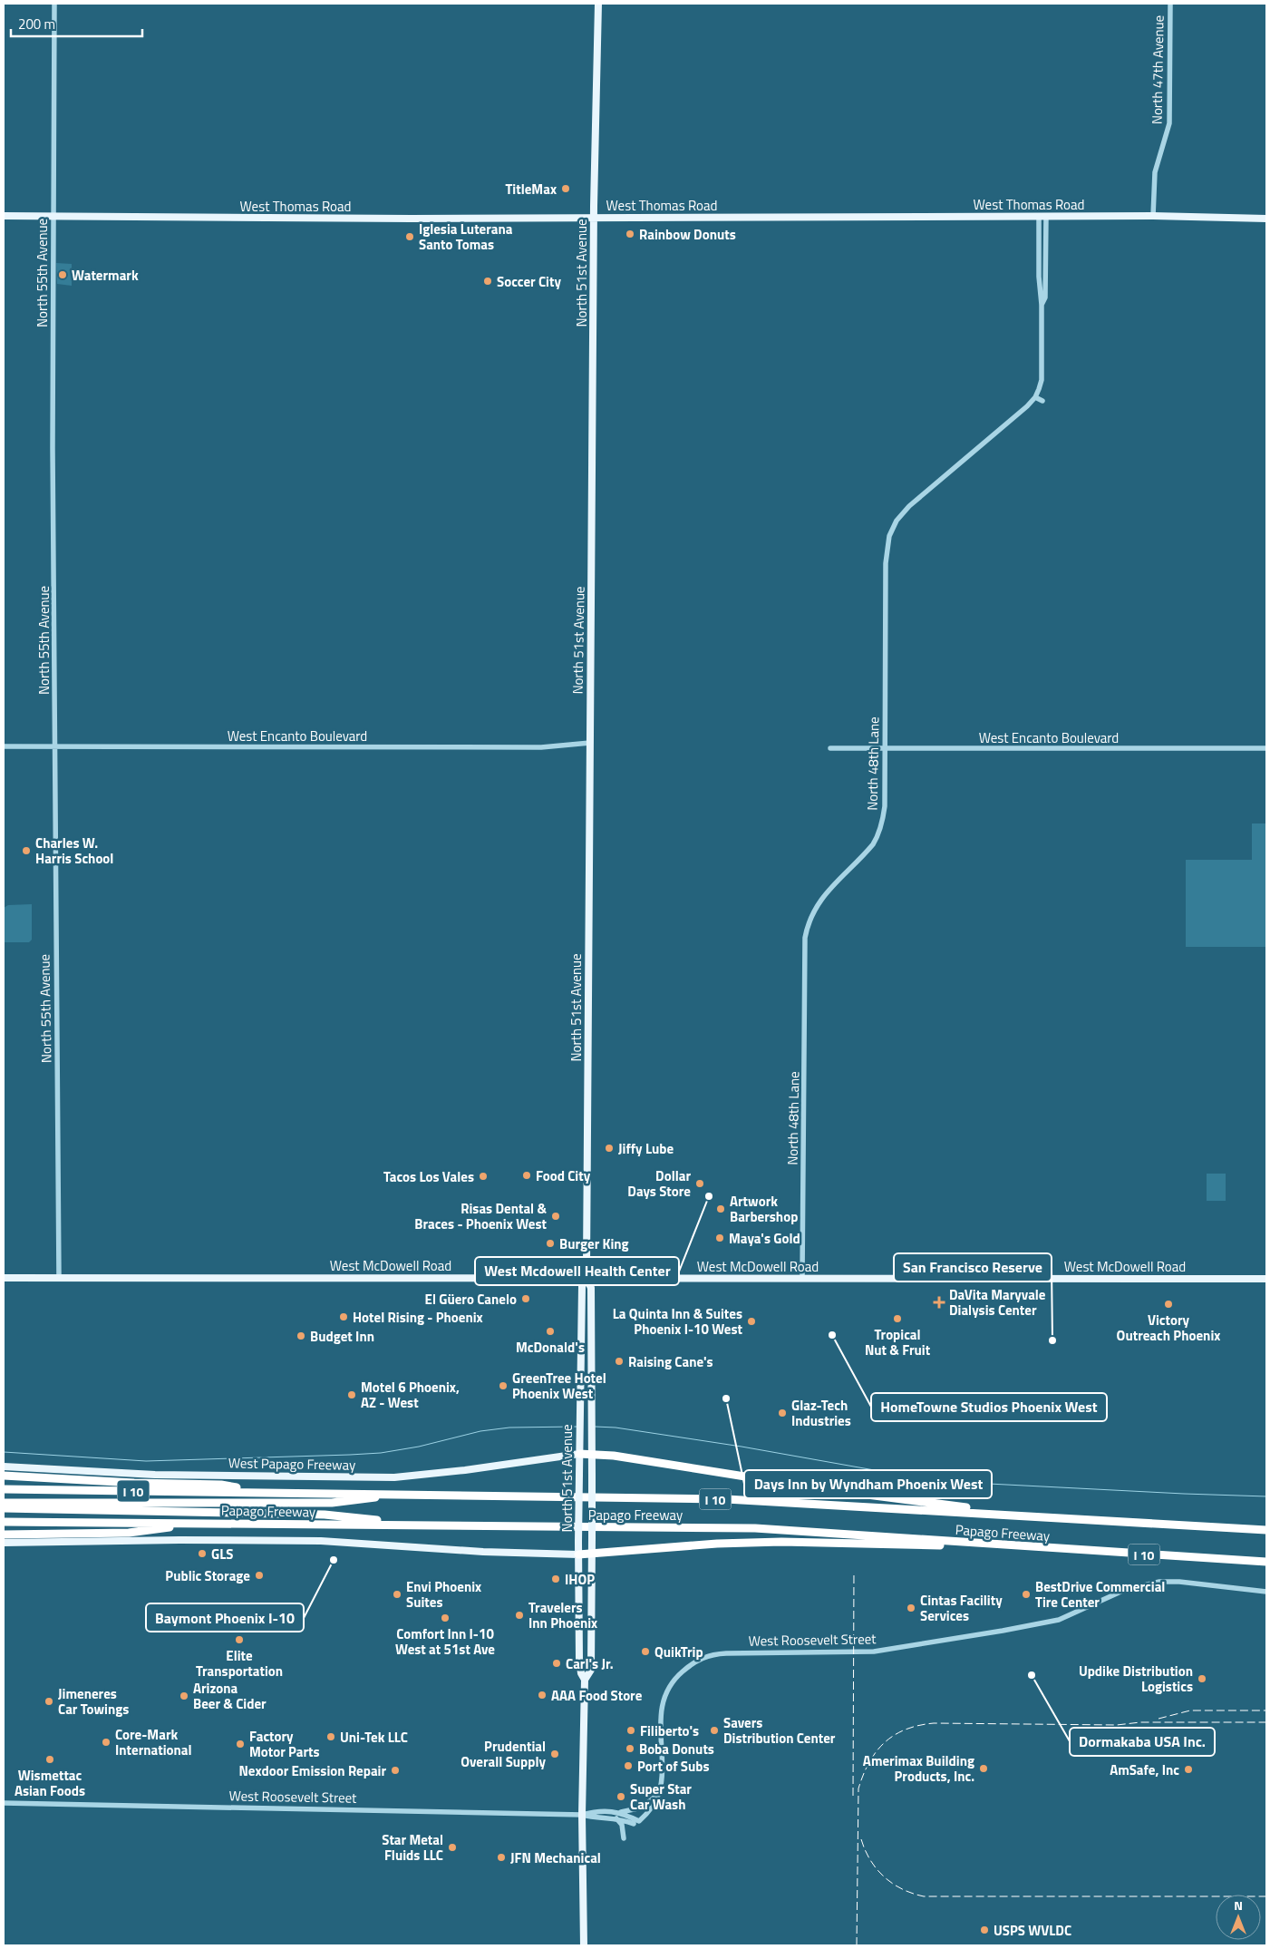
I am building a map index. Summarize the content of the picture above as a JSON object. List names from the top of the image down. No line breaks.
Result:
{"streets":{"highway":["I 10","Papago Freeway"],"main road":["West Thomas Road","North 51st Avenue","West McDowell Road","West Papago Freeway"],"street":["North 47th Avenue","North 55th Avenue","West Encanto Boulevard","North 48th Lane","West Roosevelt Street"]},"crossings":[["North 47th Avenue","West Thomas Road"],["West Thomas Road","North 55th Avenue"],["West Thomas Road","North 51st Avenue"],["West Thomas Road","North 48th Lane"],["North 55th Avenue","West Encanto Boulevard"],["North 55th Avenue","West McDowell Road"],["North 51st Avenue","West Encanto Boulevard"],["North 51st Avenue","West McDowell Road"],["North 51st Avenue","West Papago Freeway"],["North 51st Avenue","West Roosevelt Street"],["West Encanto Boulevard","North 48th Lane"],["North 48th Lane","West McDowell Road"]],"places":{"other":["TitleMax","Rainbow Donuts","Iglesia Luterana Santo Tomas","Watermark","Soccer City","Charles W. Harris School","Jiffy Lube","Food City","Tacos Los Vales","Dollar Days Store","West Mcdowell Health Center","Artwork Barbershop","Risas Dental & Braces - Phoenix West","Maya's Gold","Burger King","El Güero Canelo","Victory Outreach Phoenix","Hotel Rising - Phoenix","Tropical Nut & Fruit","La Quinta Inn & Suites Phoenix I-10 West","McDonald's","HomeTowne Studios Phoenix West","Budget Inn","San Francisco Reserve","Raising Cane's","GreenTree Hotel Phoenix West","Motel 6 Phoenix, AZ - West","Days Inn by Wyndham Phoenix West","Glaz-Tech Industries","GLS","Baymont Phoenix I-10","Public Storage","IHOP","Envi Phoenix Suites","BestDrive Commercial Tire Center","Cintas Facility Services","Travelers Inn Phoenix","Comfort Inn I-10 West at 51st Ave","Elite Transportation","QuikTrip","Carl's Jr.","Dormakaba USA Inc.","Updike Distribution Logistics","AAA Food Store","Arizona Beer & Cider","Jimeneres Car Towings","Filiberto's","Savers Distribution Center","Uni-Tek LLC","Core-Mark International","Factory Motor Parts","Boba Donuts","Prudential Overall Supply","Wismettac Asian Foods","Port of Subs","Amerimax Building Products, Inc.","AmSafe, Inc","Nexdoor Emission Repair","Super Star Car Wash","Star Metal Fluids LLC","JFN Mechanical","USPS WVLDC"],"health":["DaVita Maryvale Dialysis Center"]},"scale_bar":"200 m","north":"top"}
